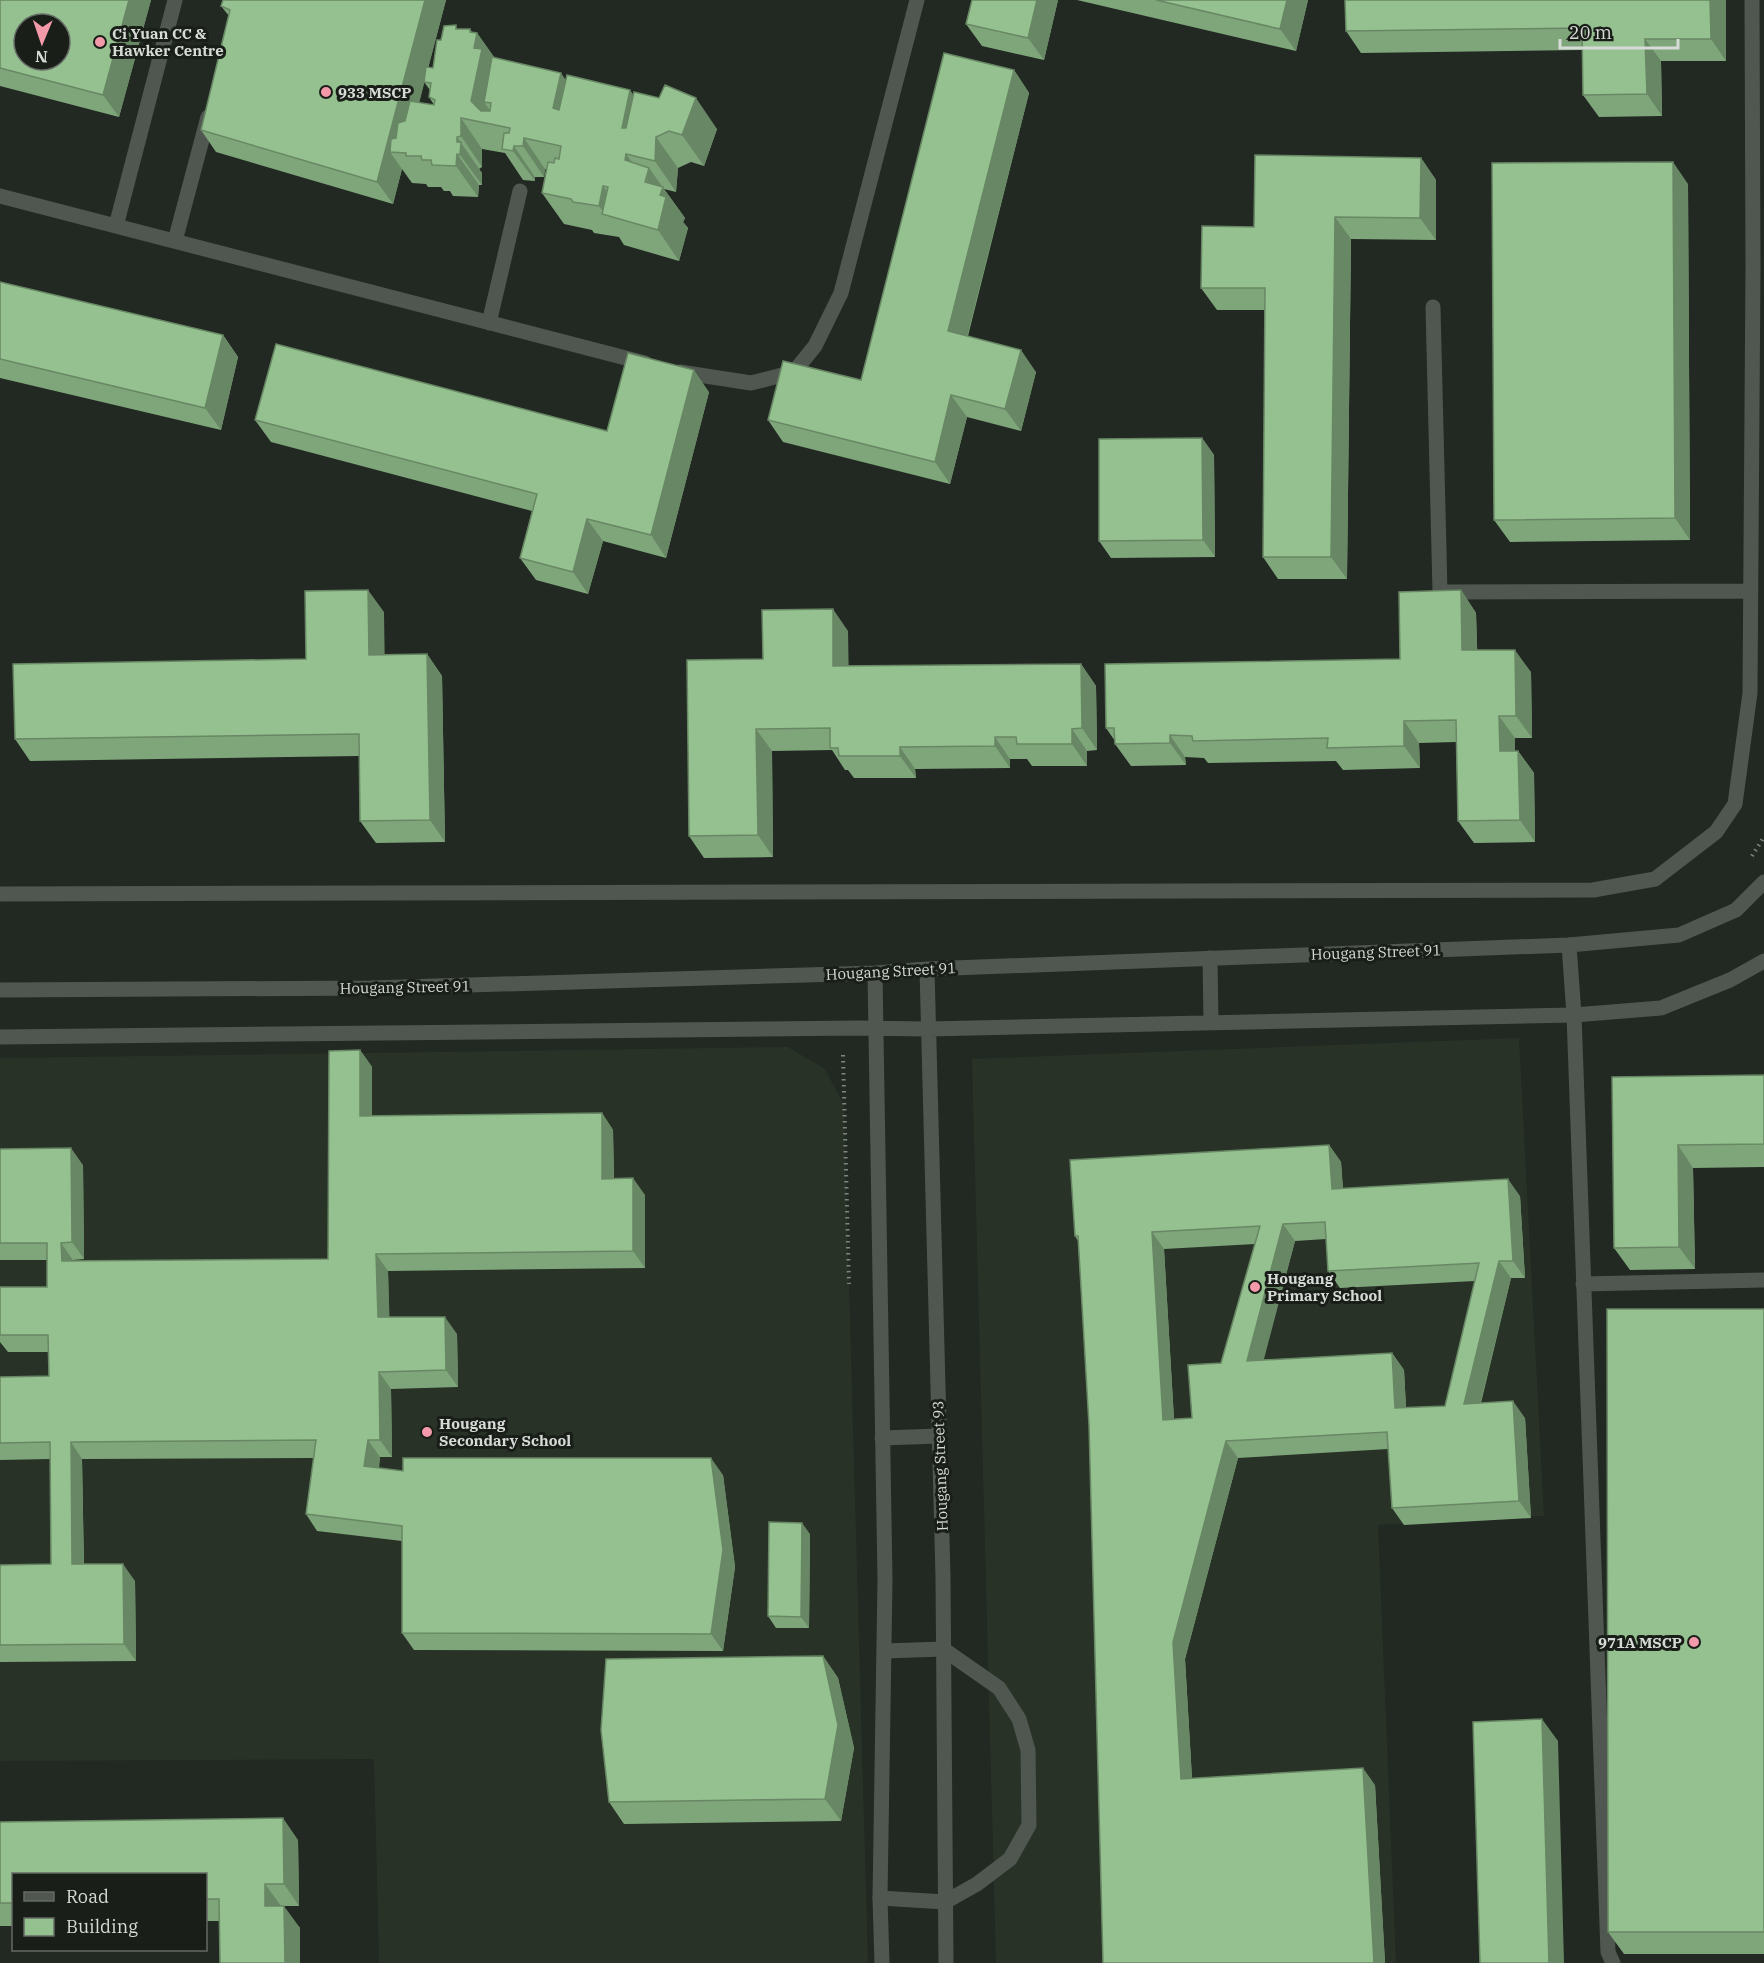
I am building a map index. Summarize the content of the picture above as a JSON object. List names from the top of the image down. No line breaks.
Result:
{"streets":{"street":["Hougang Street 91","Hougang Street 93"]},"crossings":[["Hougang Street 91","Hougang Street 93"]],"places":["Ci Yuan CC & Hawker Centre","933 MSCP","Hougang Primary School","Hougang Secondary School","971A MSCP"],"legend":["Road","Building"],"scale_bar":"20 m","north":"bottom"}
